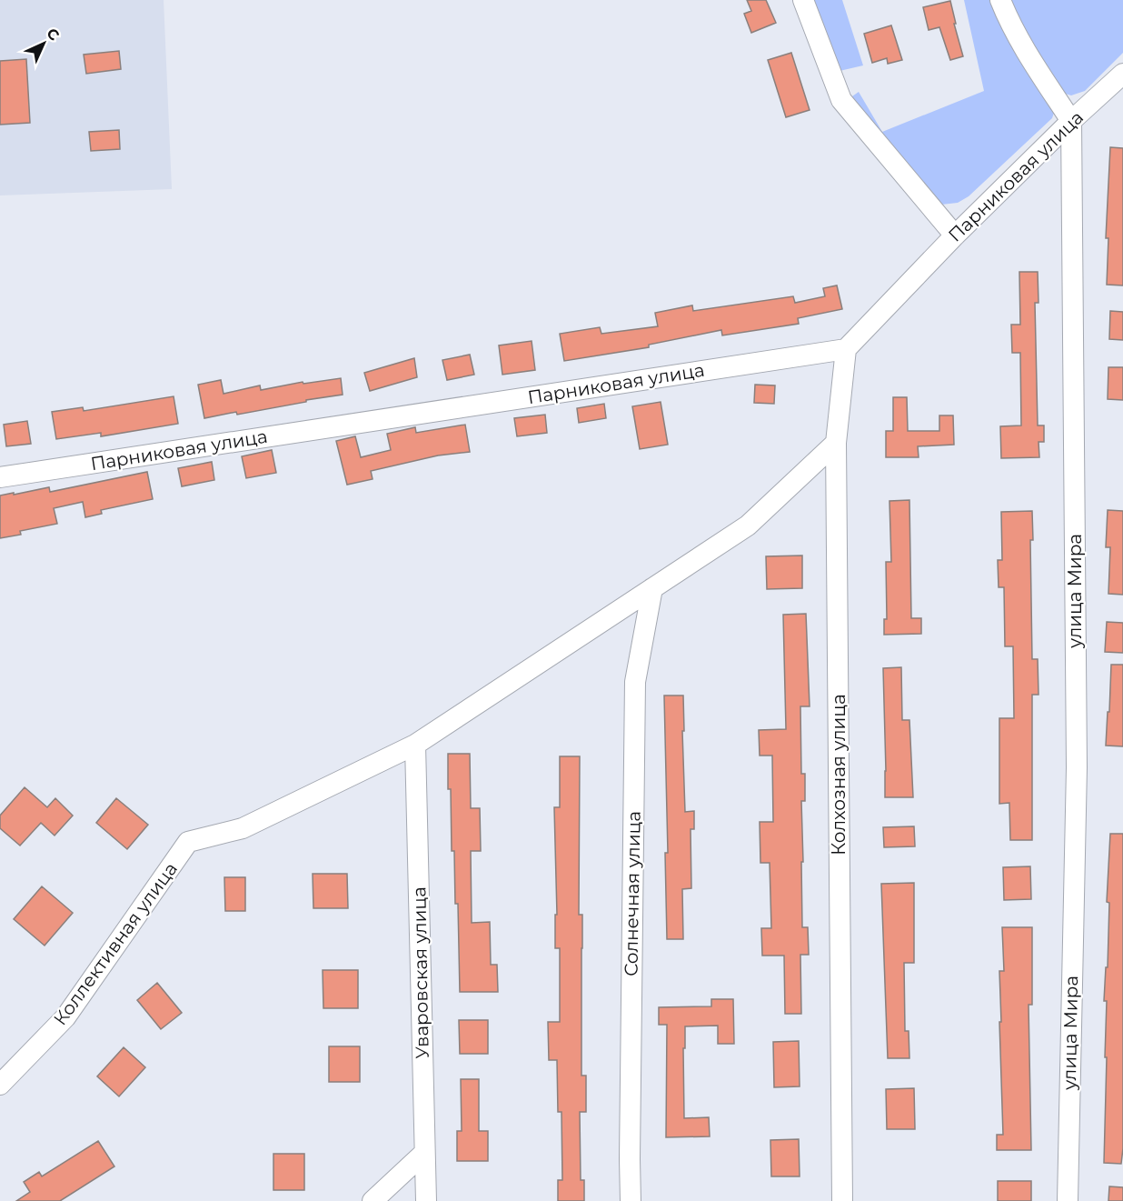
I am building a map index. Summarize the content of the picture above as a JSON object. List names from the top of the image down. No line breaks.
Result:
{"streets":{"street":["Парниковая улица","улица Мира","Колхозная улица","Солнечная улица","Коллективная улица","Уваровская улица"]},"crossings":[["Парниковая улица","улица Мира"],["Парниковая улица","Колхозная улица"],["Колхозная улица","Коллективная улица"],["Солнечная улица","Коллективная улица"],["Коллективная улица","Уваровская улица"]],"north":"top right"}
